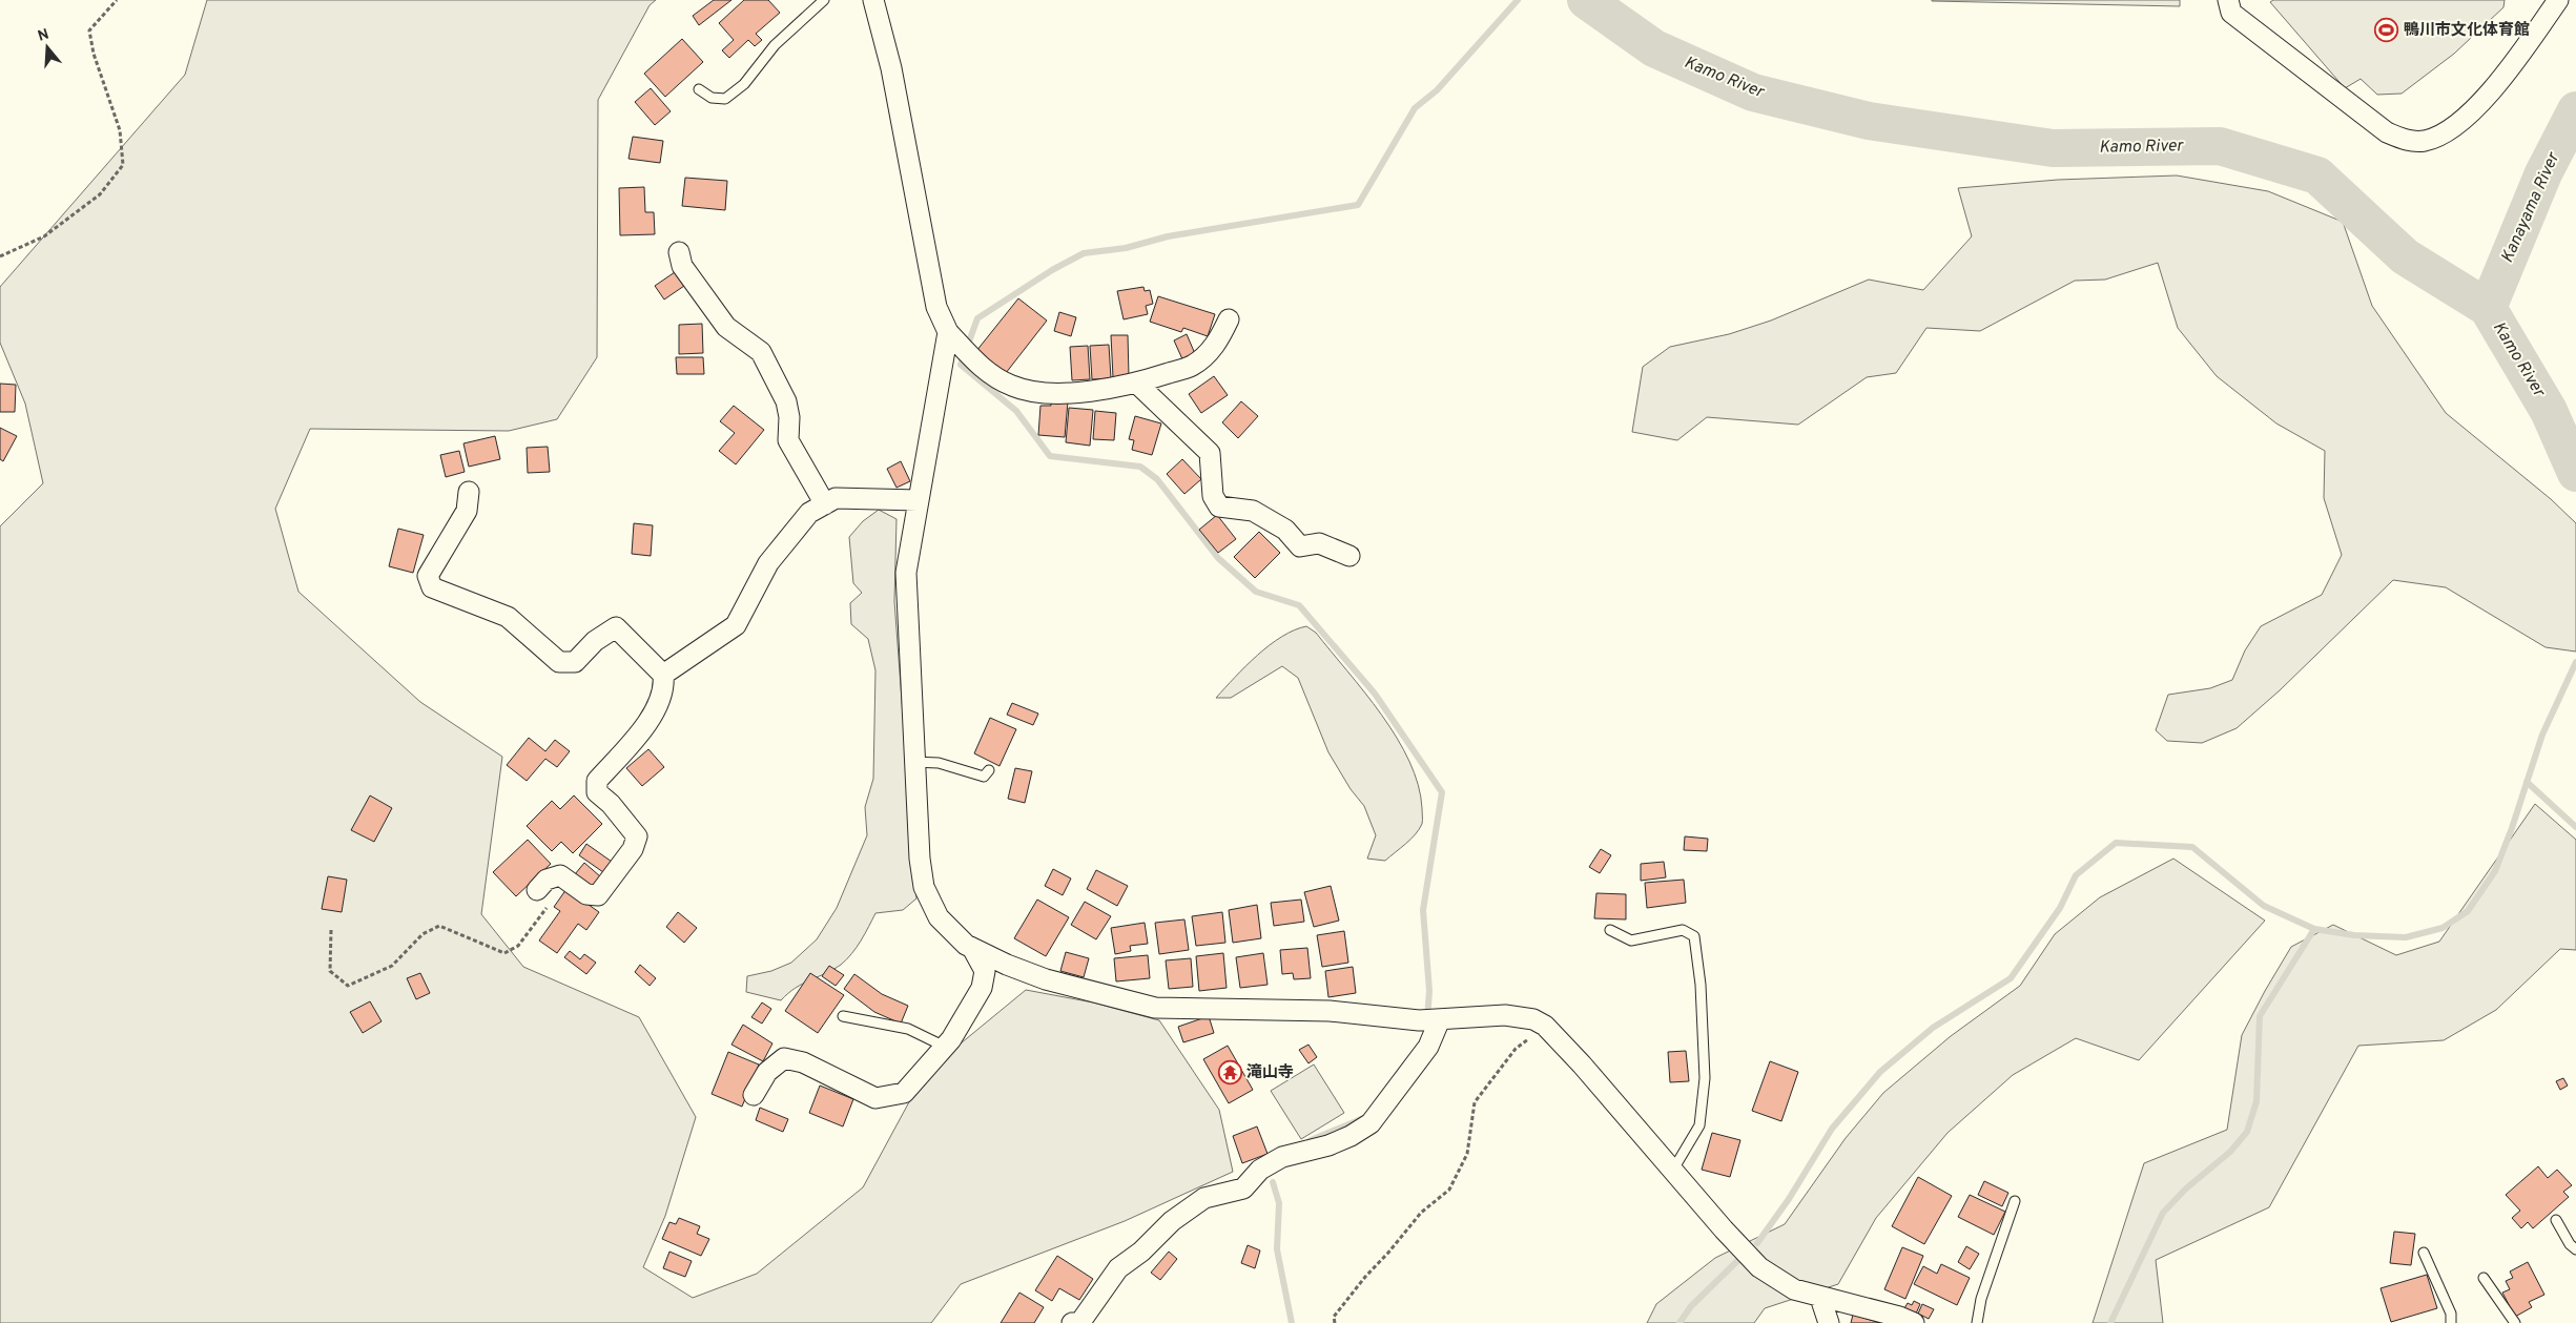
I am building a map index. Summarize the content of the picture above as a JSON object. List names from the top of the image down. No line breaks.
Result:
{"water":["Kamo River","Kanayama River"],"places":{"sports":["鴨川市文化体育館"],"temple":["滝山寺"]},"north":"top"}
